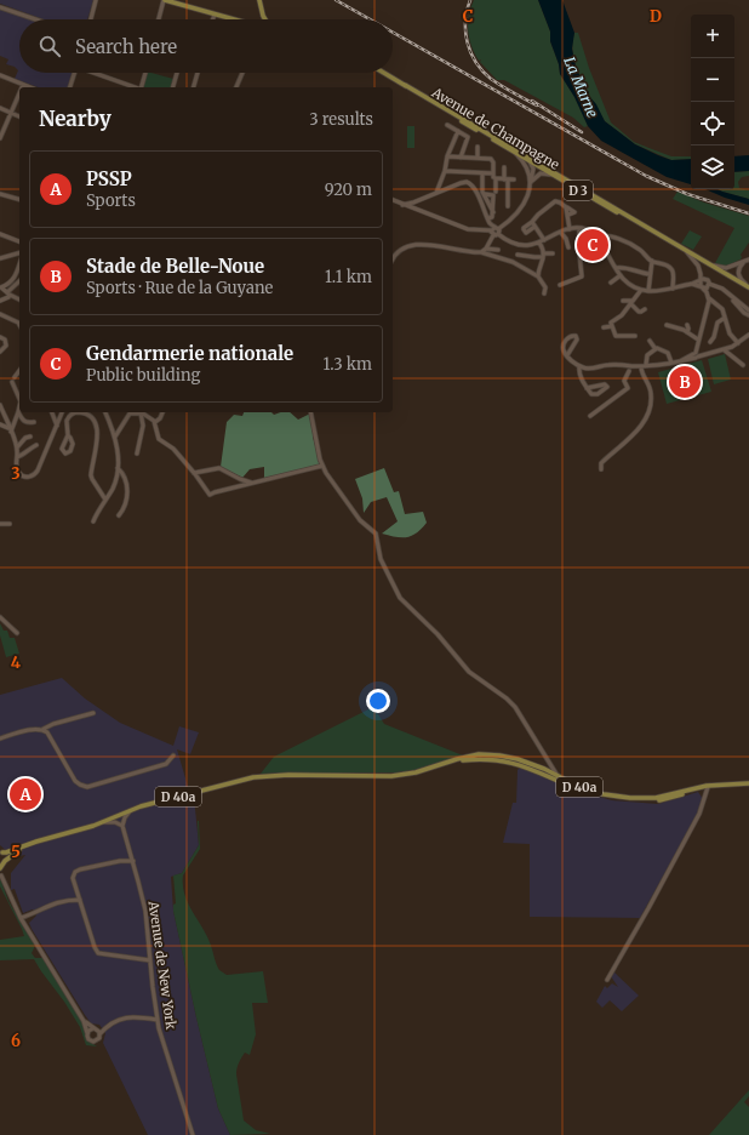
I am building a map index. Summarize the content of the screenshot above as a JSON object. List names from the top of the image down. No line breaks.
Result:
{"streets":{"main road":["Avenue de Champagne","D 3","D 40a"],"street":["Avenue de New York"]},"crossings":[["Avenue de Champagne","D 3"]],"water":["La Marne"],"page":{"map_buttons":["+","−"],"search":"Search here","heading":["Nearby","3 results"],"list":[{"mark":"A","name":"PSSP","note":"Sports","value":"920 m"},{"mark":"B","name":"Stade de Belle-Noue","note":"Sports · Rue de la Guyane","value":"1.1 km"},{"mark":"C","name":"Gendarmerie nationale","note":"Public building","value":"1.3 km"}],"pins":["C","B","A"]},"grid":{"columns":["C","D"],"rows":["3","4","5","6"]}}
